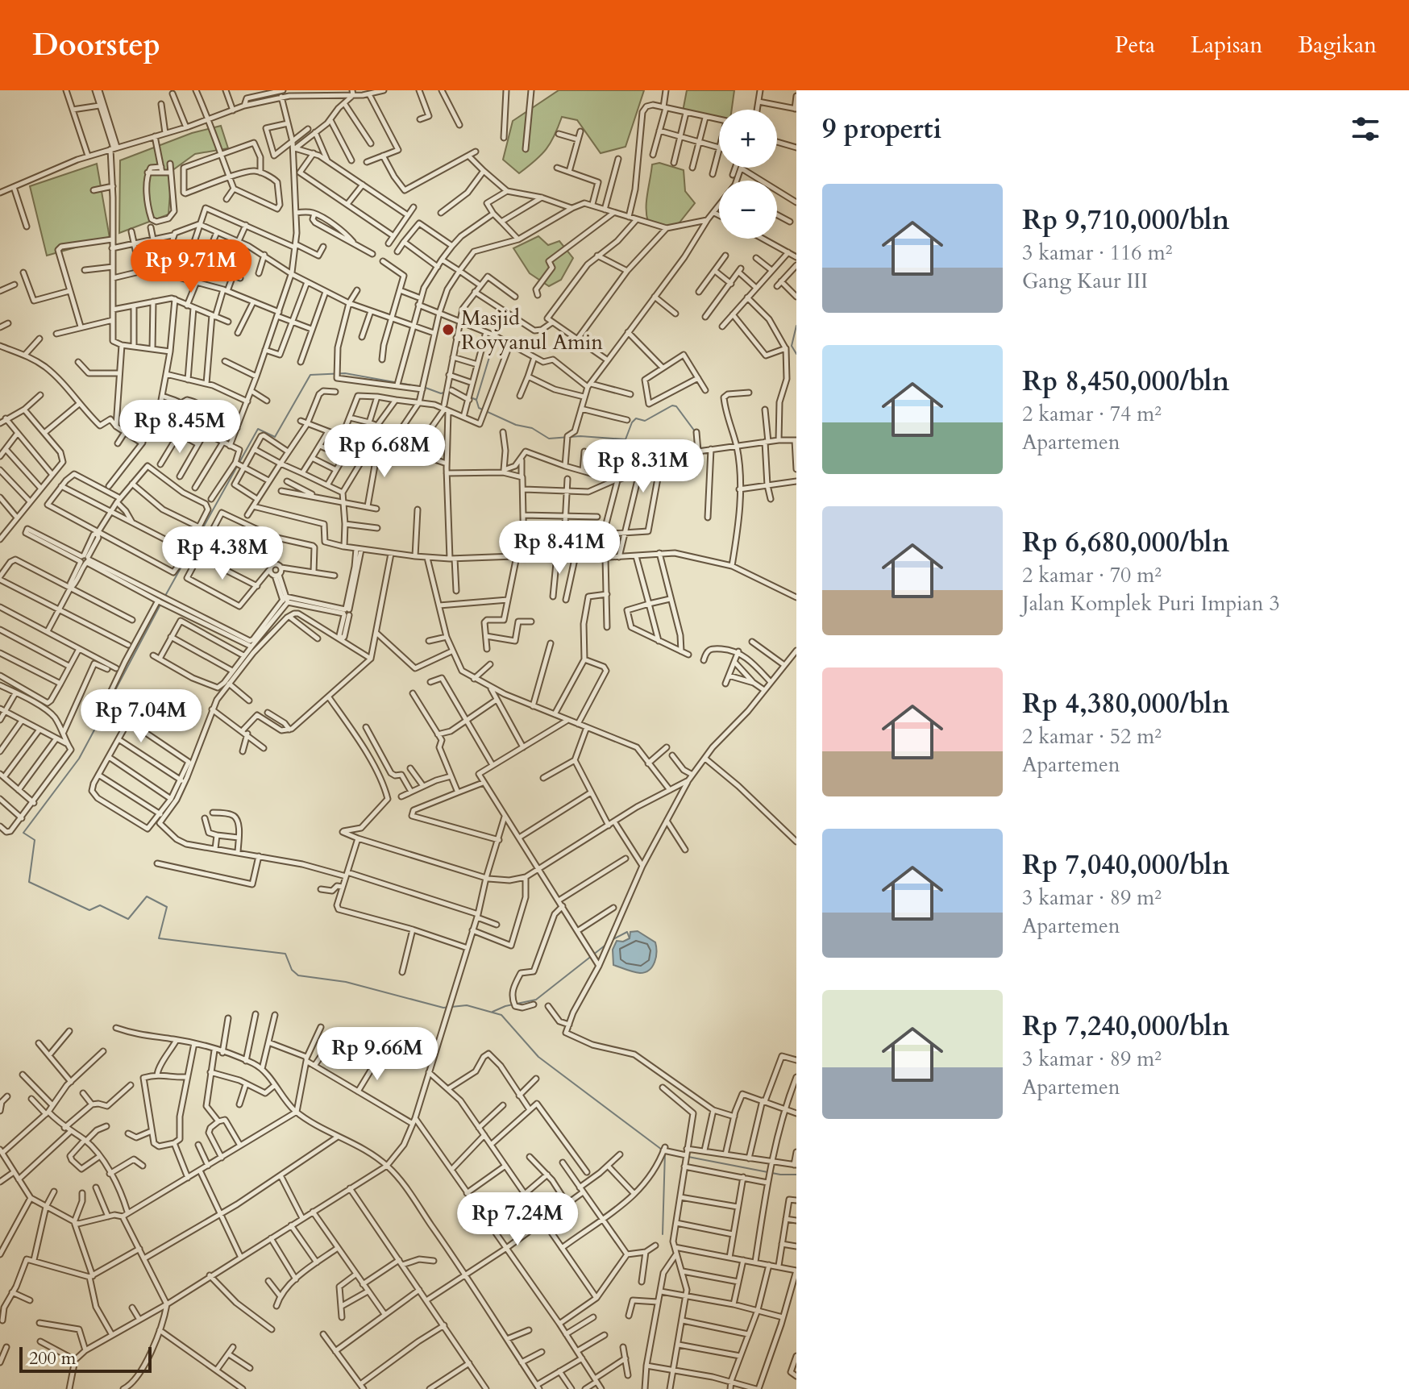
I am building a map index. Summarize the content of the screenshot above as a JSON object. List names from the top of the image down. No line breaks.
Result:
{"places":["Masjid Royyanul Amin"],"scale_bar":"200 m","page":{"header":"Doorstep","nav":["Peta","Lapisan","Bagikan"],"heading":"9 properti","map_buttons":["+","−"],"list":[{"name":"Rp 9,710,000/bln","note":"3 kamar · 116 m² · Gang Kaur III"},{"name":"Rp 8,450,000/bln","note":"2 kamar · 74 m² · Apartemen"},{"name":"Rp 6,680,000/bln","note":"2 kamar · 70 m² · Jalan Komplek Puri Impian 3"},{"name":"Rp 4,380,000/bln","note":"2 kamar · 52 m² · Apartemen"},{"name":"Rp 7,040,000/bln","note":"3 kamar · 89 m² · Apartemen"},{"name":"Rp 7,240,000/bln","note":"3 kamar · 89 m² · Apartemen"}],"price":["Rp 9.71M","Rp 8.45M","Rp 6.68M","Rp 8.31M","Rp 8.41M","Rp 4.38M","Rp 7.04M","Rp 9.66M","Rp 7.24M"],"scale":"200 m"}}
